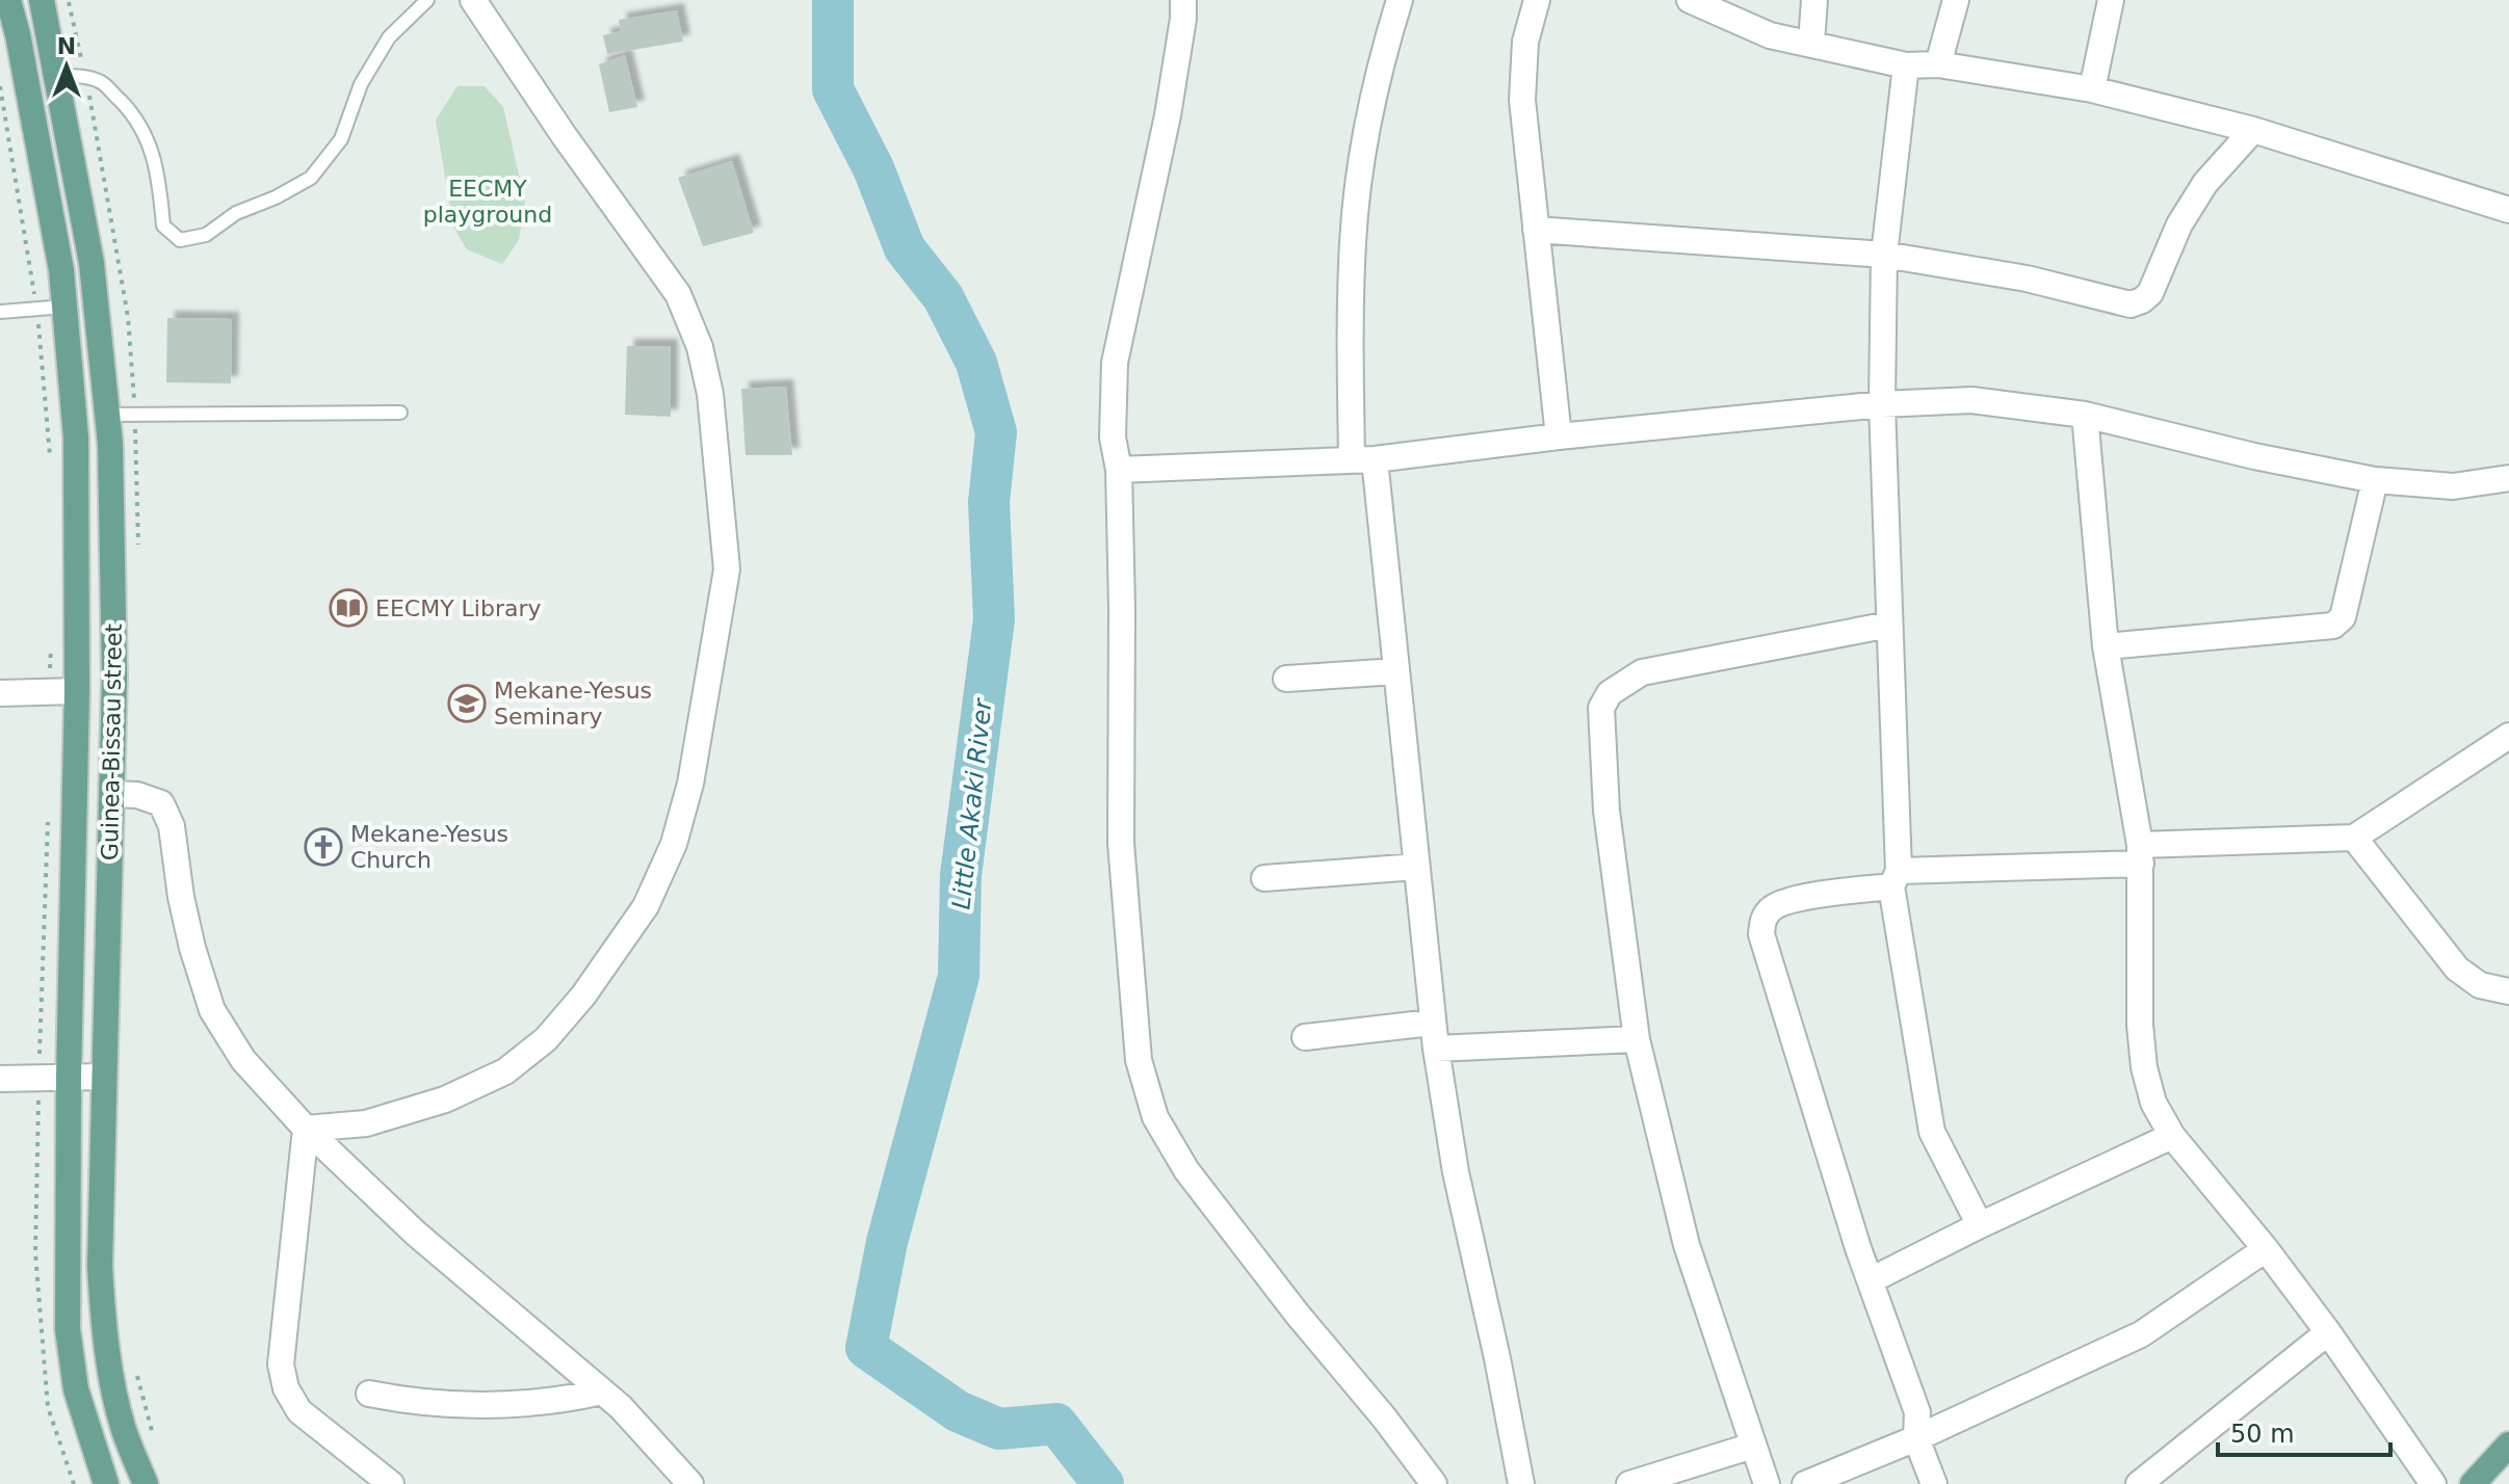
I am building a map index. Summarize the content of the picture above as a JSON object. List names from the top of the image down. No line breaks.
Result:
{"streets":{"main road":["Guinea-Bissau street"]},"water":["Little Akaki River"],"parks":["EECMY playground"],"places":{"library":["EECMY Library"],"school or university":["Mekane-Yesus Seminary"],"church":["Mekane-Yesus Church"]},"scale_bar":"50 m","north":"top"}
